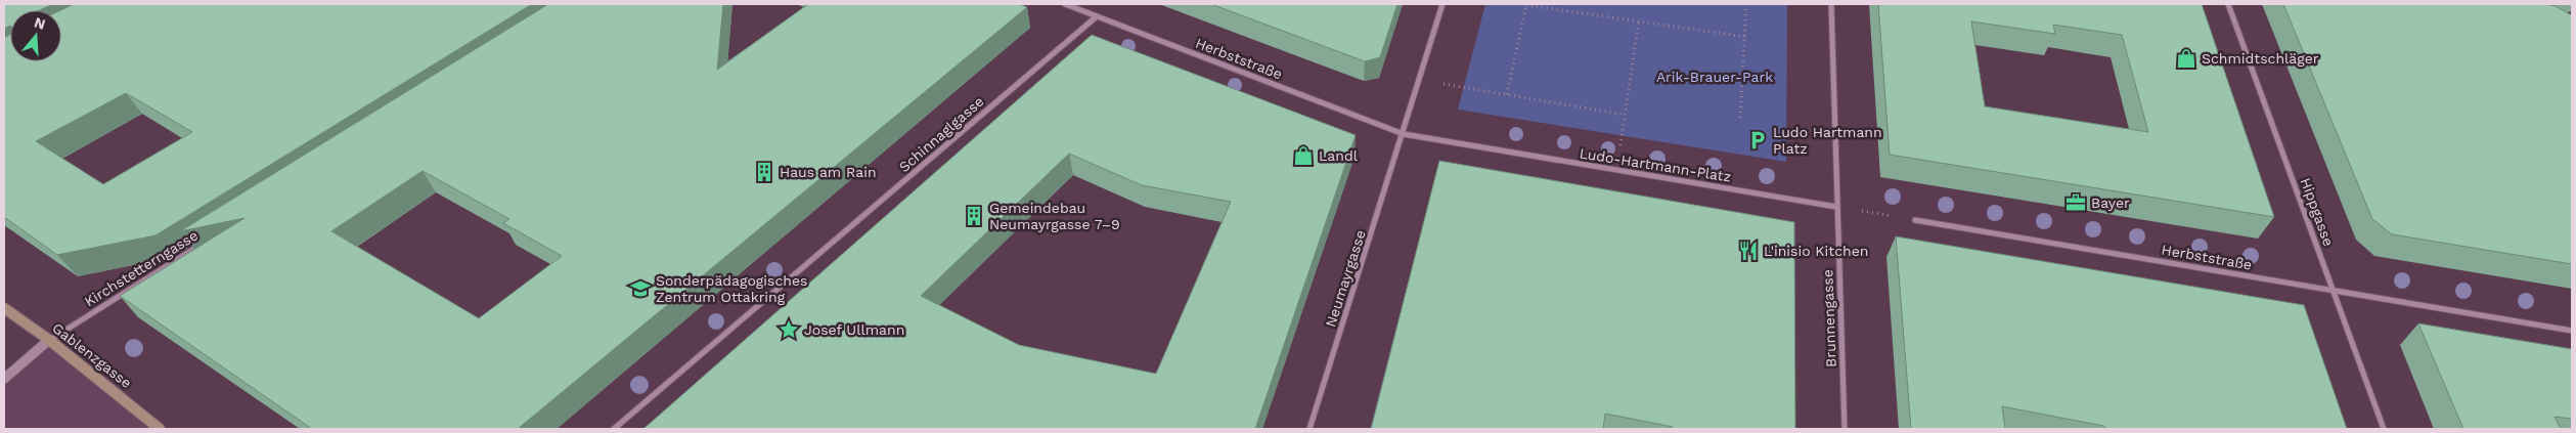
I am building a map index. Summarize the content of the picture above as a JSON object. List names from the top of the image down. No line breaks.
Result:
{"streets":{"main road":["Gablenzgasse"],"street":["Herbststraße","Schinnaglgasse","Ludo-Hartmann-Platz","Hippgasse","Kirchstetterngasse","Neumayrgasse","Brunnengasse"]},"crossings":[["Herbststraße","Schinnaglgasse"],["Herbststraße","Ludo-Hartmann-Platz"],["Herbststraße","Hippgasse"],["Herbststraße","Neumayrgasse"],["Ludo-Hartmann-Platz","Neumayrgasse"],["Ludo-Hartmann-Platz","Brunnengasse"],["Kirchstetterngasse","Gablenzgasse"]],"parks":["Arik-Brauer-Park"],"places":{"shop":["Schmidtschläger","Landl"],"parking":["Ludo Hartmann Platz"],"building":["Haus am Rain","Gemeindebau Neumayrgasse 7–9"],"office":["Bayer"],"restaurant":["L'inisio Kitchen"],"school or university":["Sonderpädagogisches Zentrum Ottakring"],"place":["Josef Ullmann"]},"north":"top"}
